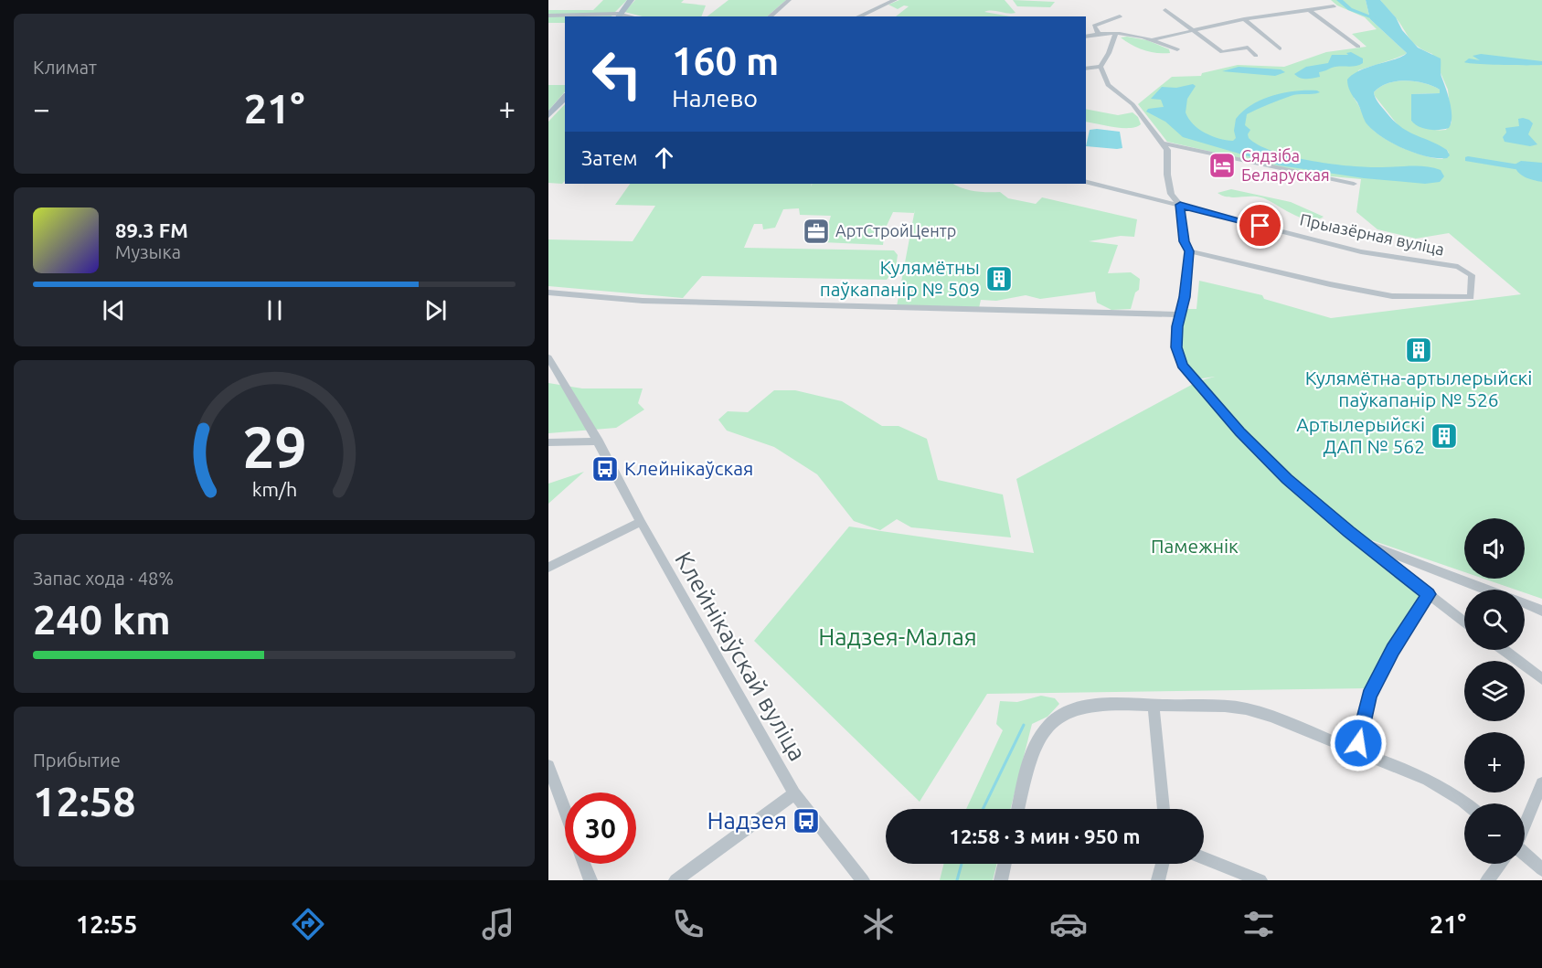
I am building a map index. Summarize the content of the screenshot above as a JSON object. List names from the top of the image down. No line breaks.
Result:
{"streets":{"street":["Прыазёрная вуліца","Клейнікаўскай вуліца"]},"parks":["Памежнік","Надзея-Малая"],"places":{"hotel":["Сядзіба Беларуская"],"office":["АртСтройЦентр"],"building":["Кулямётны паўкапанір № 509","Кулямётна-артылерыйскі паўкапанір № 526","Артылерыйскі ДАП № 562"],"bus stop":["Клейнікаўская","Надзея"]},"page":{"tile":["Климат",["Запас хода · 48%","240 km"],["Прибытие","12:58"]],"turn":["160 m","Налево"],"heat":["−","21°","+"],"then":"Затем","song":["89.3 FM","Музыка"],"map_buttons":["+","−"],"limit":"30","trip":"12:58 · 3 мин · 950 m","tabs":["12:55","21°"],"gauge":["29","km/h"]}}
